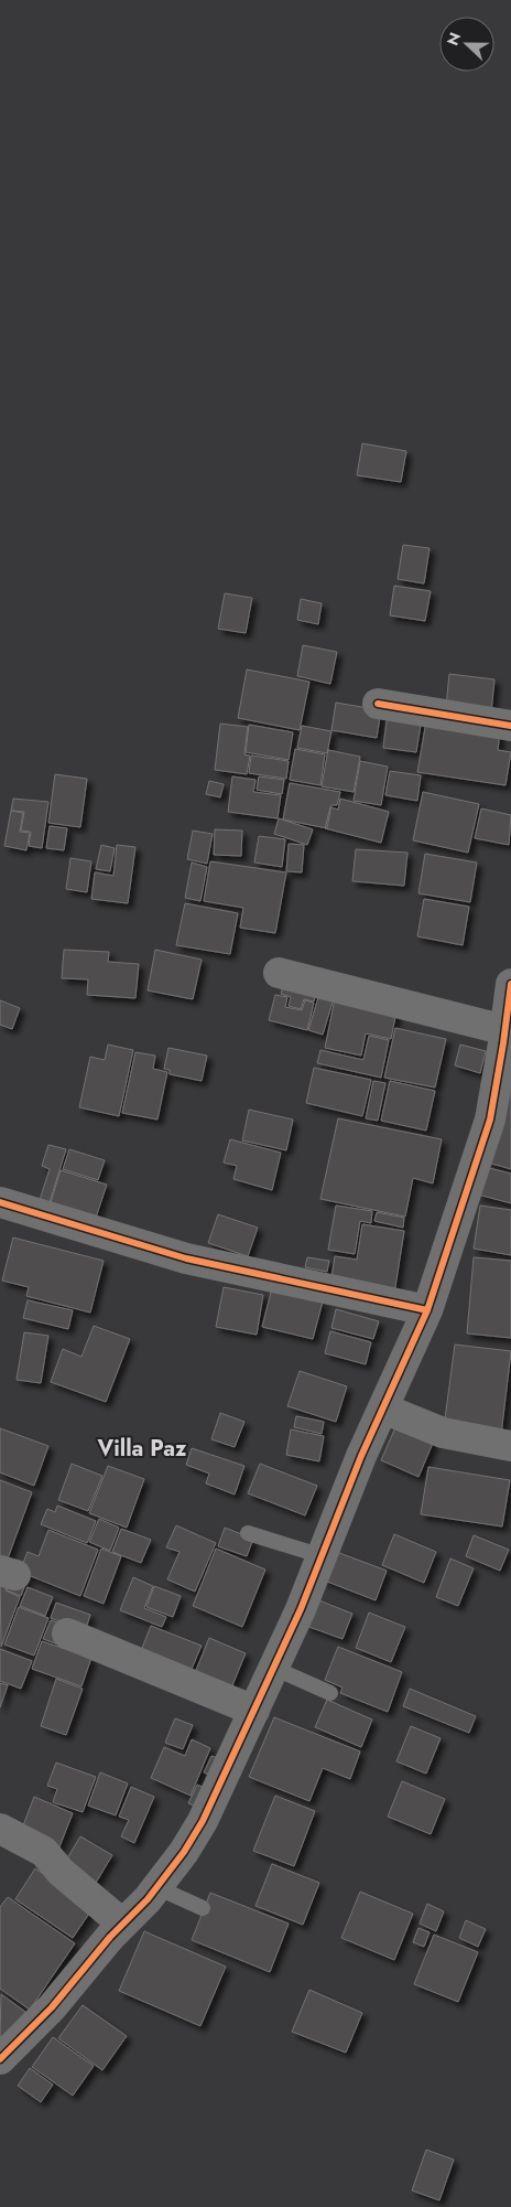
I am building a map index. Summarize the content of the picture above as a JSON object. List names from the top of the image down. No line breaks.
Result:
{"districts":["Villa Paz"],"north":"left"}
